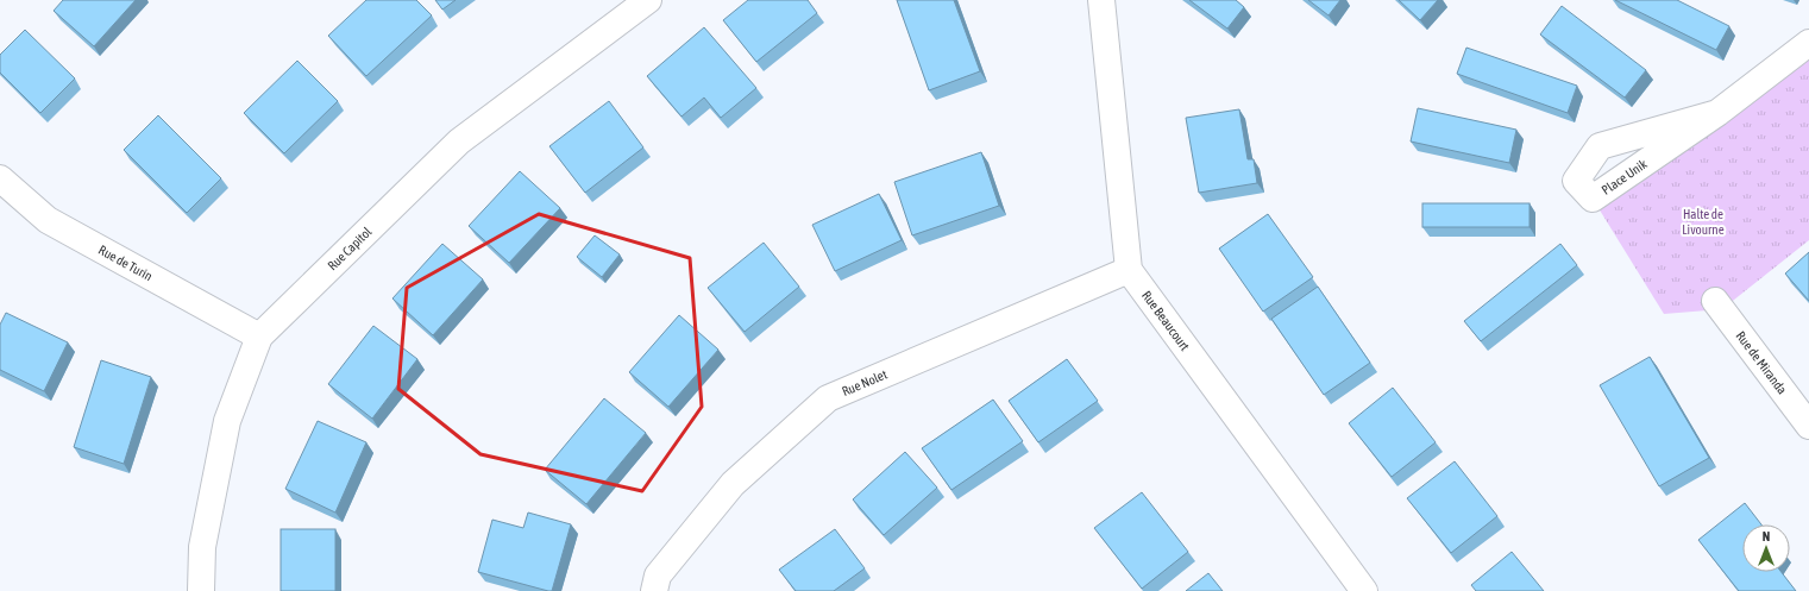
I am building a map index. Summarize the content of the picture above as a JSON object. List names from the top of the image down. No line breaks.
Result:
{"streets":{"street":["Place Unik","Rue Capitol","Rue de Turin","Rue Beaucourt","Rue de Miranda","Rue Nolet"]},"crossings":[["Rue Capitol","Rue de Turin"],["Rue Beaucourt","Rue Nolet"]],"parks":["Halte de Livourne"],"north":"top"}
